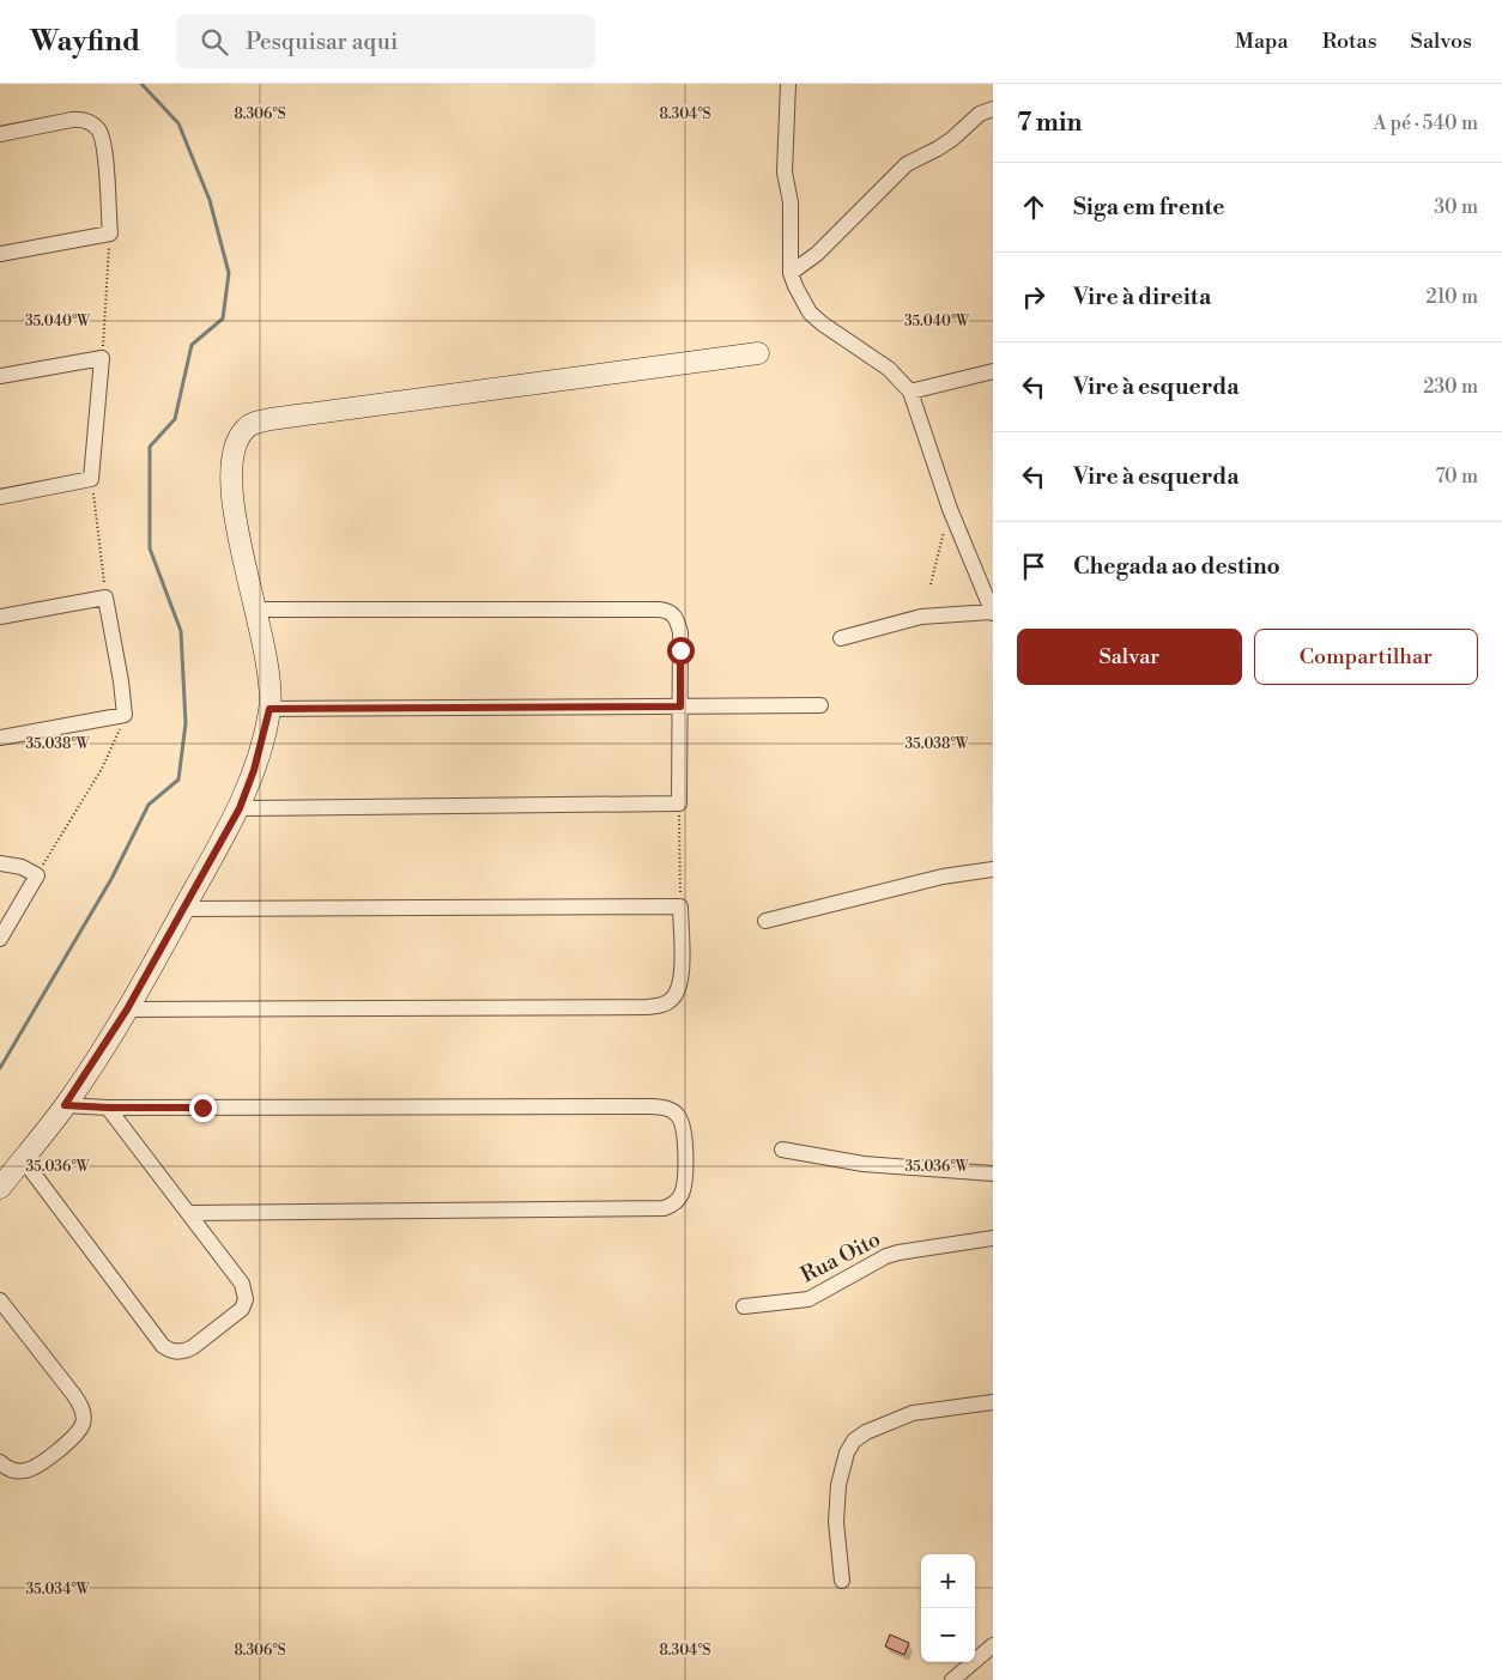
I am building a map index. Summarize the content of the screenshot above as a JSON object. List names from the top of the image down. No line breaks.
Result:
{"streets":{"street":["Rua Oito"]},"page":{"header":"Wayfind","search":"Pesquisar aqui","nav":["Mapa","Rotas","Salvos"],"heading":["7 min","A pé · 540 m"],"list":[["Siga em frente","30 m"],["Vire à direita","210 m"],["Vire à esquerda","230 m"],["Vire à esquerda","70 m"],"Chegada ao destino"],"buttons":["Salvar","Compartilhar"],"map_buttons":["+","−"]},"coordinates":["8.306°S","8.304°S","35.040°W","35.038°W","35.036°W","35.034°W"]}
